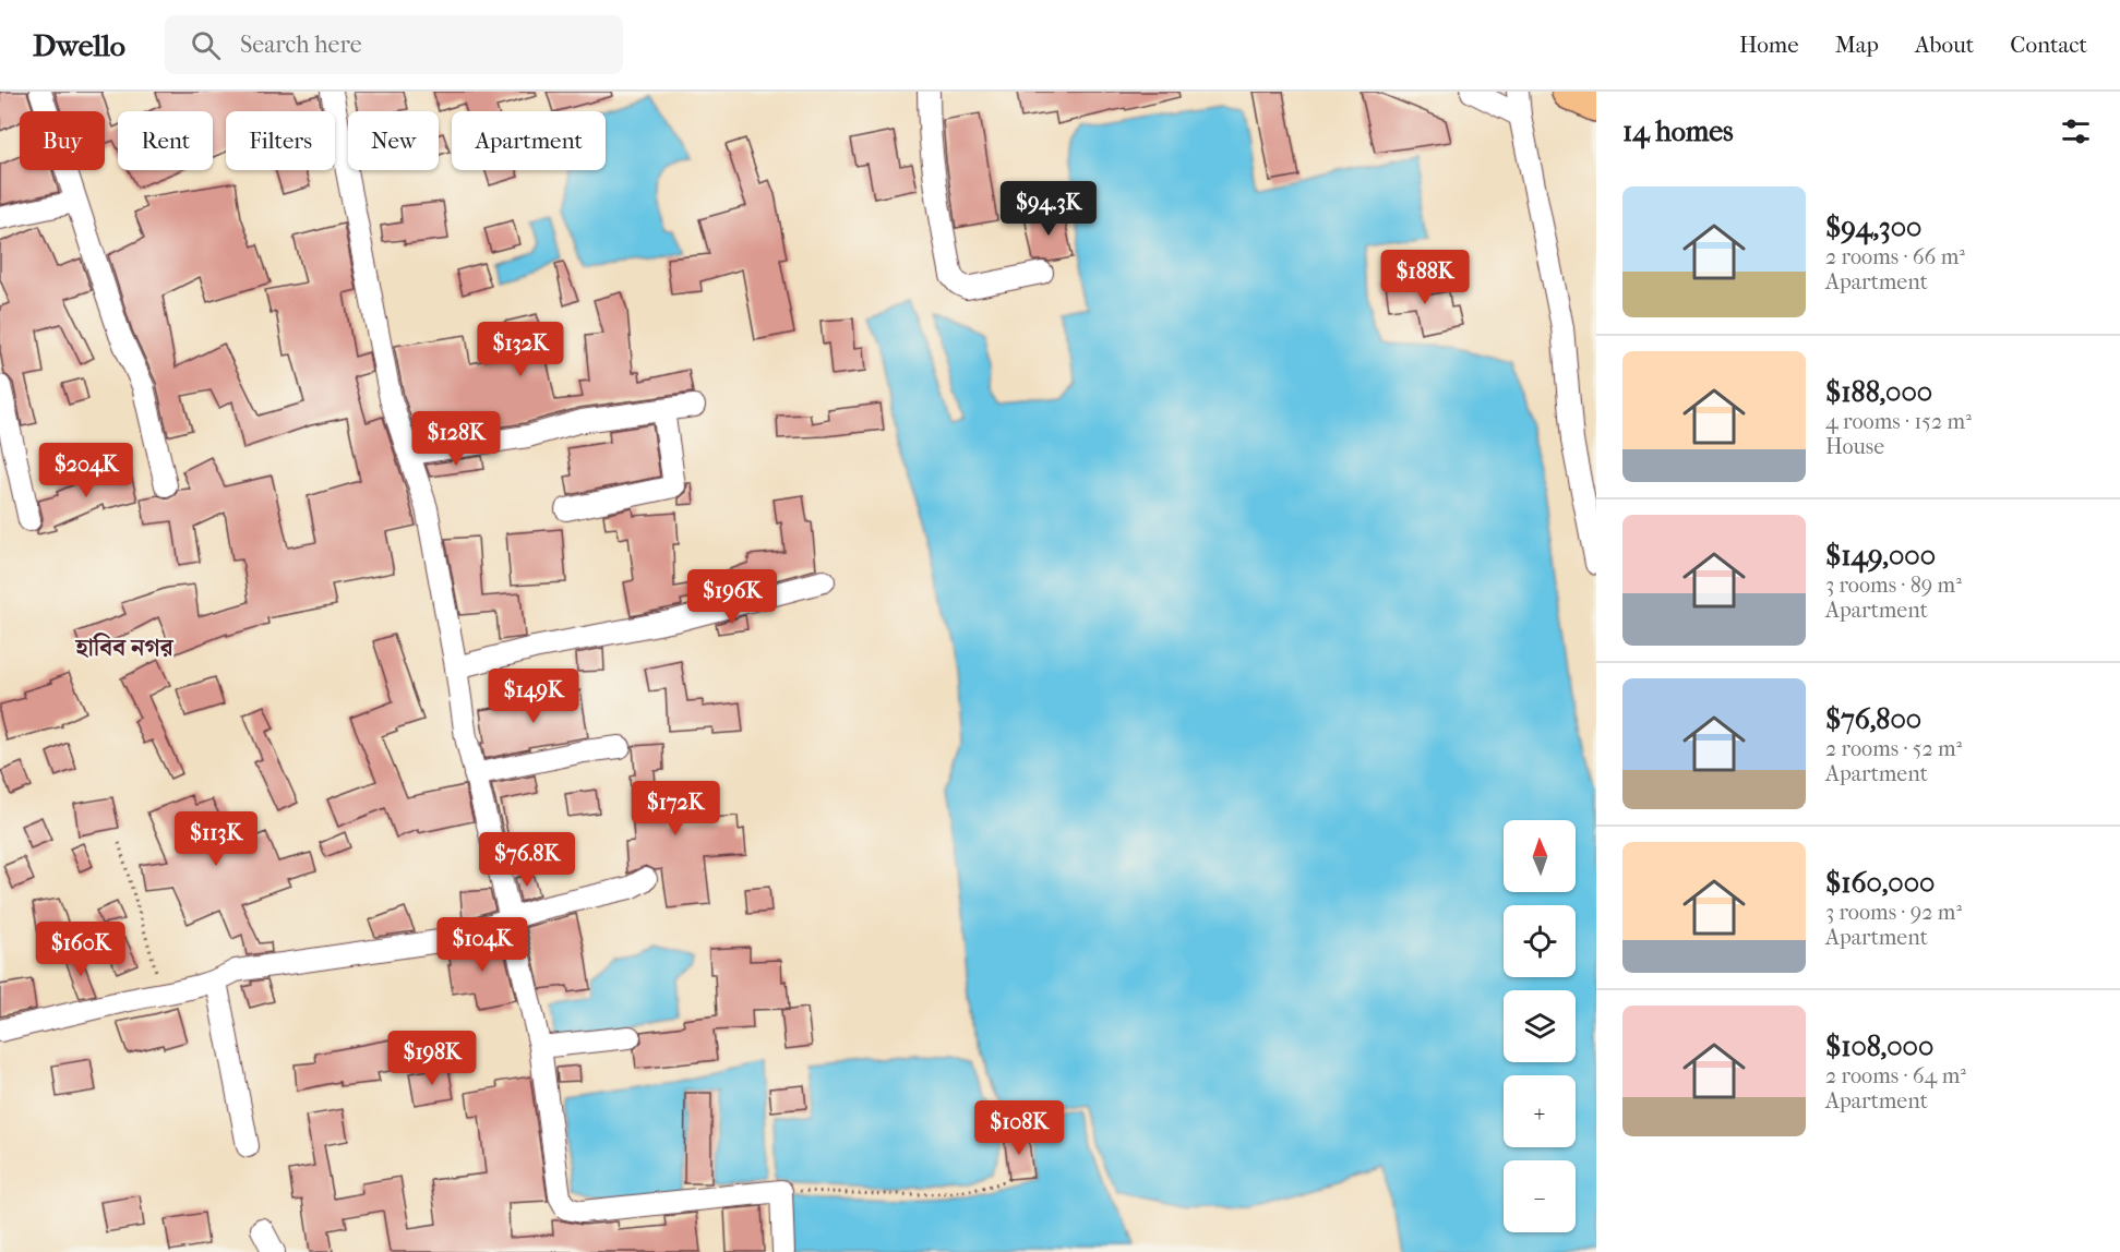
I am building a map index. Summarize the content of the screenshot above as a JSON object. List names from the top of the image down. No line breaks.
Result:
{"districts":["হাবিব নগর"],"north":"top","page":{"header":"Dwello","search":"Search here","nav":["Home","Map","About","Contact"],"heading":"14 homes","chip":["Buy","Rent","Filters","New","Apartment"],"list":[{"name":"$94,300","note":"2 rooms · 66 m² · Apartment"},{"name":"$188,000","note":"4 rooms · 152 m² · House"},{"name":"$149,000","note":"3 rooms · 89 m² · Apartment"},{"name":"$76,800","note":"2 rooms · 52 m² · Apartment"},{"name":"$160,000","note":"3 rooms · 92 m² · Apartment"},{"name":"$108,000","note":"2 rooms · 64 m² · Apartment"}],"price":["$94.3K","$188K","$132K","$128K","$204K","$196K","$149K","$172K","$113K","$76.8K","$104K","$160K","$198K","$108K"],"map_buttons":["+","−"]}}
